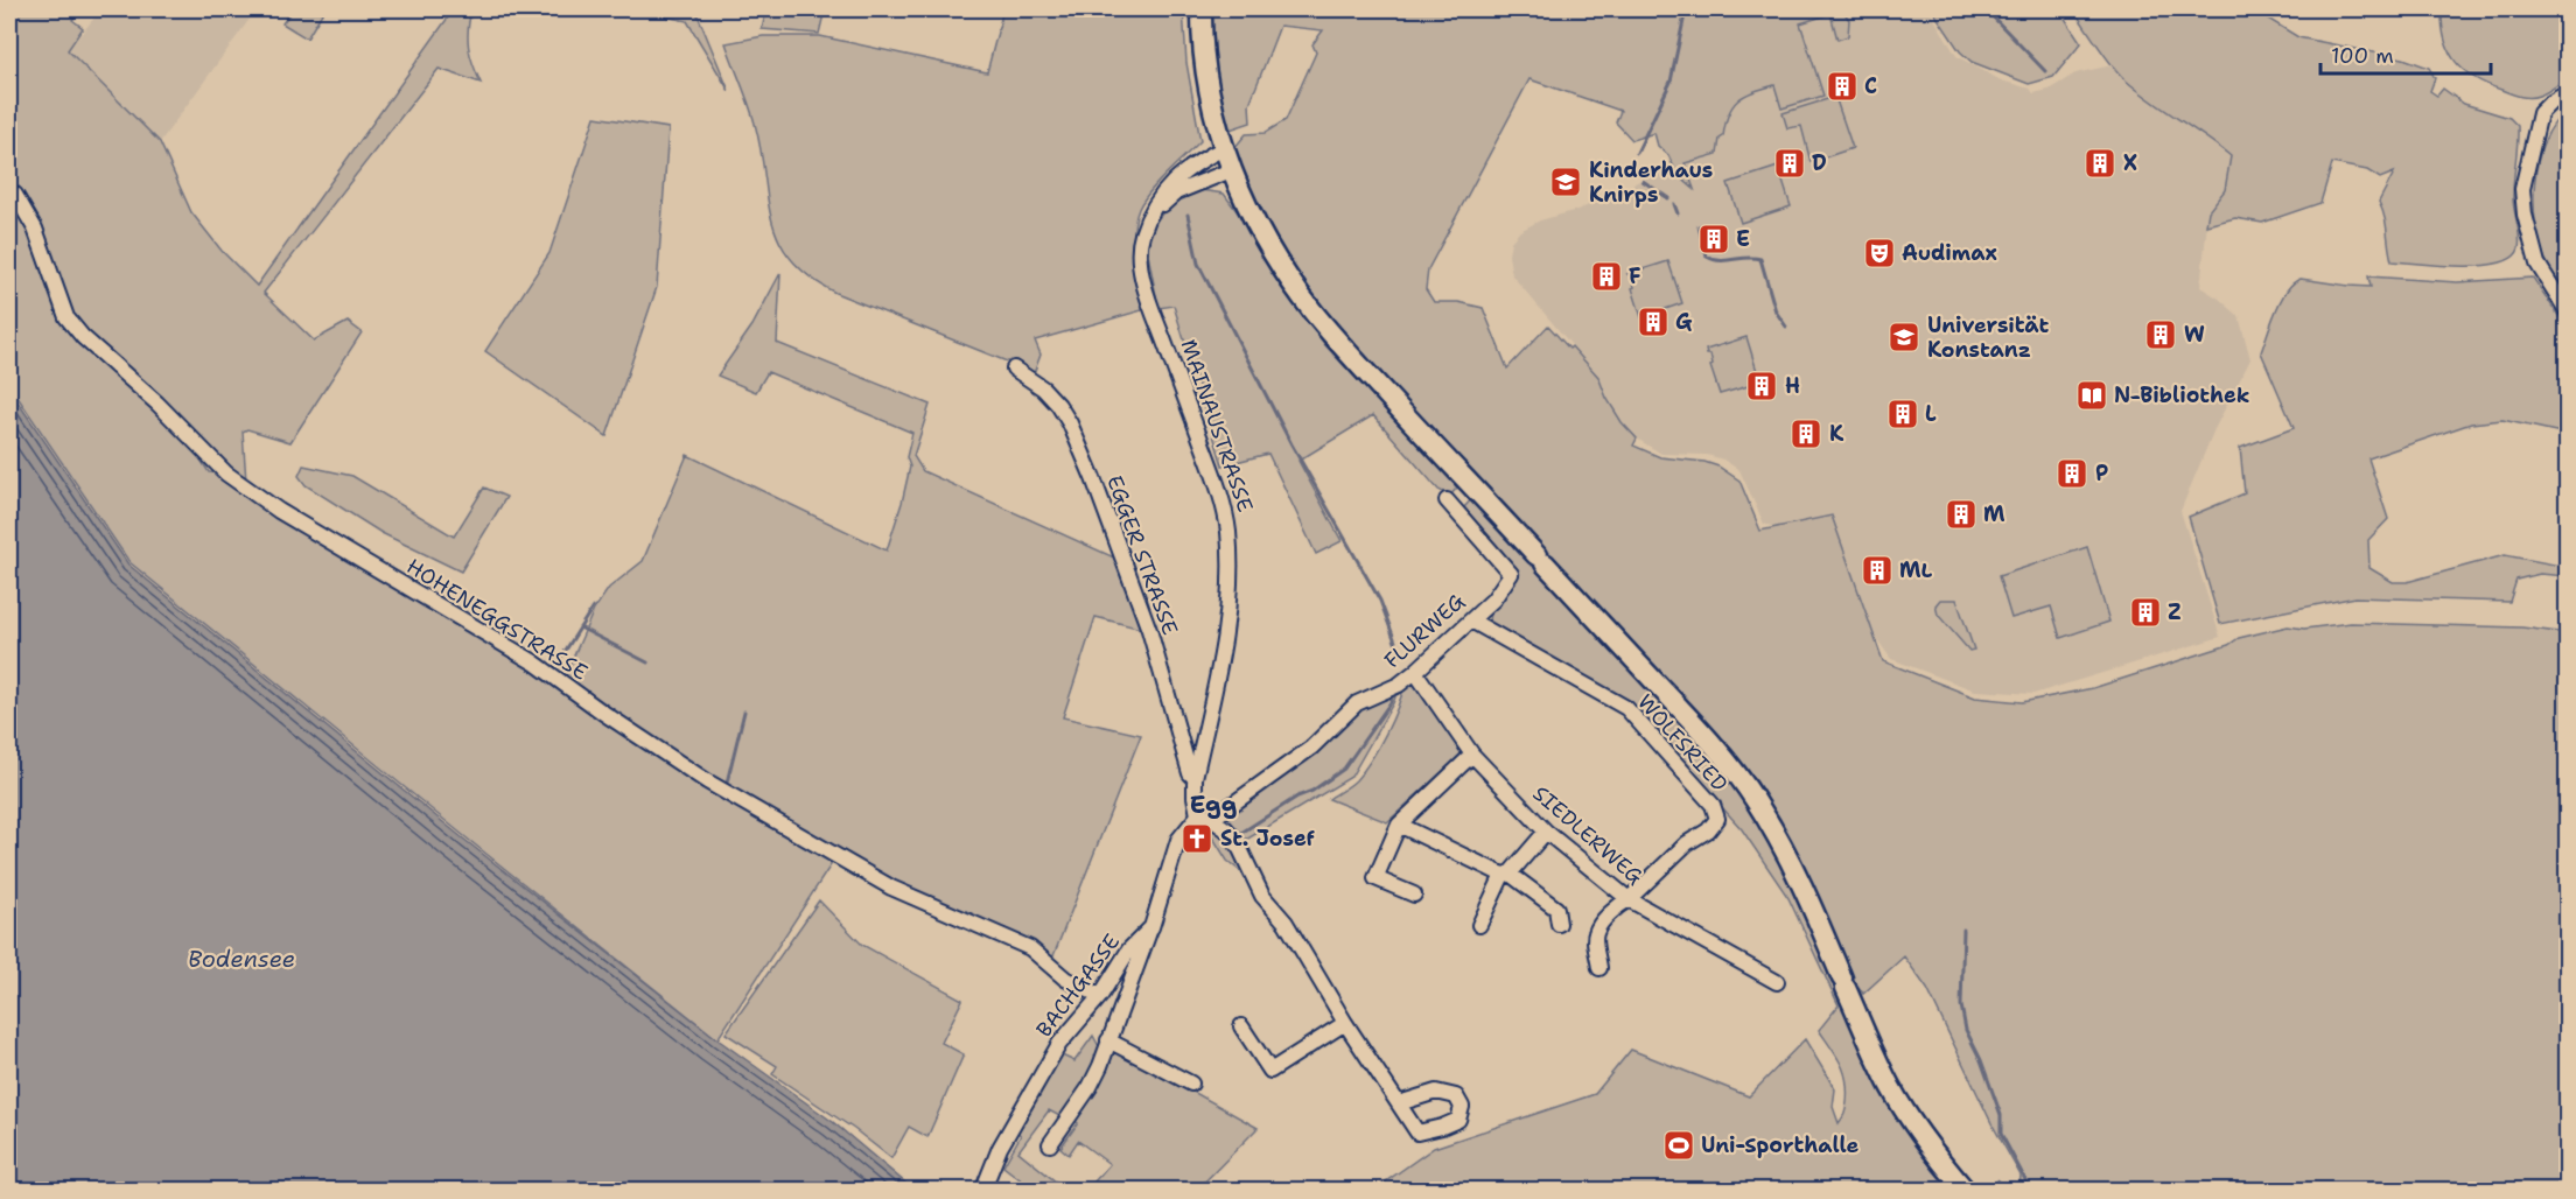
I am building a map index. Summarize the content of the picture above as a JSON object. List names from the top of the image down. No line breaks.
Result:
{"streets":{"street":["MAINAUSTRASSE","EGGER STRASSE","HOHENEGGSTRASSE","FLURWEG","WOLFSRIED","SIEDLERWEG","BACHGASSE"]},"crossings":[["MAINAUSTRASSE","EGGER STRASSE"],["MAINAUSTRASSE","FLURWEG"],["MAINAUSTRASSE","BACHGASSE"],["HOHENEGGSTRASSE","BACHGASSE"],["FLURWEG","WOLFSRIED"],["FLURWEG","SIEDLERWEG"],["FLURWEG","BACHGASSE"],["WOLFSRIED","SIEDLERWEG"]],"districts":["Egg"],"water":["Bodensee"],"places":{"building":["C","D","X","E","F","G","W","H","L","K","P","M","ML","Z"],"school or university":["Kinderhaus Knirps","Universität Konstanz"],"theatre":["Audimax"],"library":["N-Bibliothek"],"church":["St. Josef"],"sports":["Uni-Sporthalle"]},"scale_bar":"100 m"}
